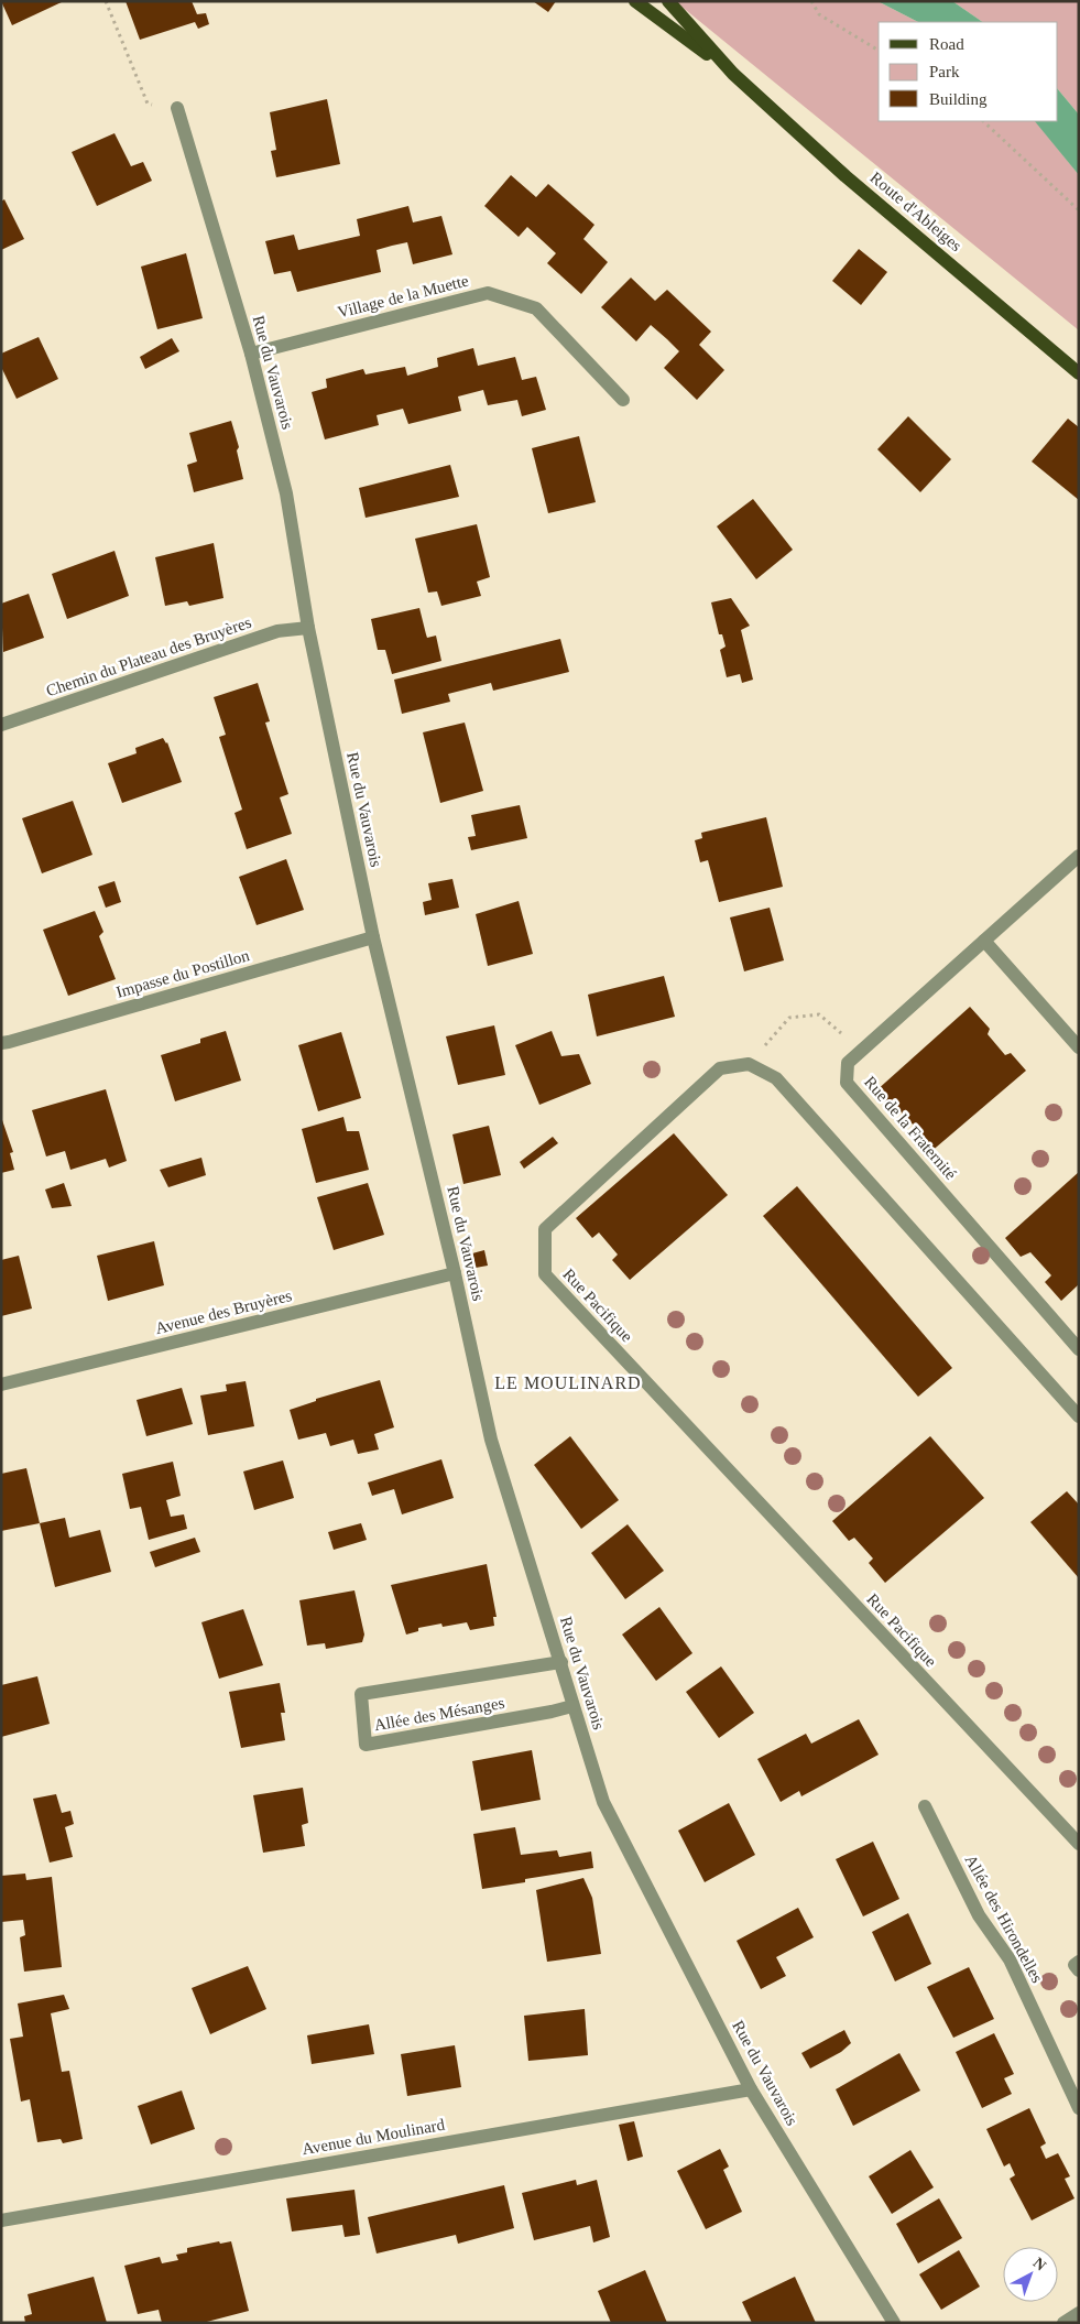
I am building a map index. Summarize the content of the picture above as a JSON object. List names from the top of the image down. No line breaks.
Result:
{"streets":{"main road":["Route d'Ableiges"],"street":["Village de la Muette","Rue du Vauvarois","Chemin du Plateau des Bruyères","Impasse du Postillon","Rue de la Fraternité","Rue Pacifique","Avenue des Bruyères","Allée des Mésanges","Allée des Hirondelles","Avenue du Moulinard"]},"crossings":[["Village de la Muette","Rue du Vauvarois"],["Rue du Vauvarois","Chemin du Plateau des Bruyères"],["Rue du Vauvarois","Impasse du Postillon"],["Rue du Vauvarois","Avenue des Bruyères"],["Rue du Vauvarois","Allée des Mésanges"],["Rue du Vauvarois","Avenue du Moulinard"]],"districts":["LE MOULINARD"],"legend":["Road","Park","Building"],"north":"top right"}
